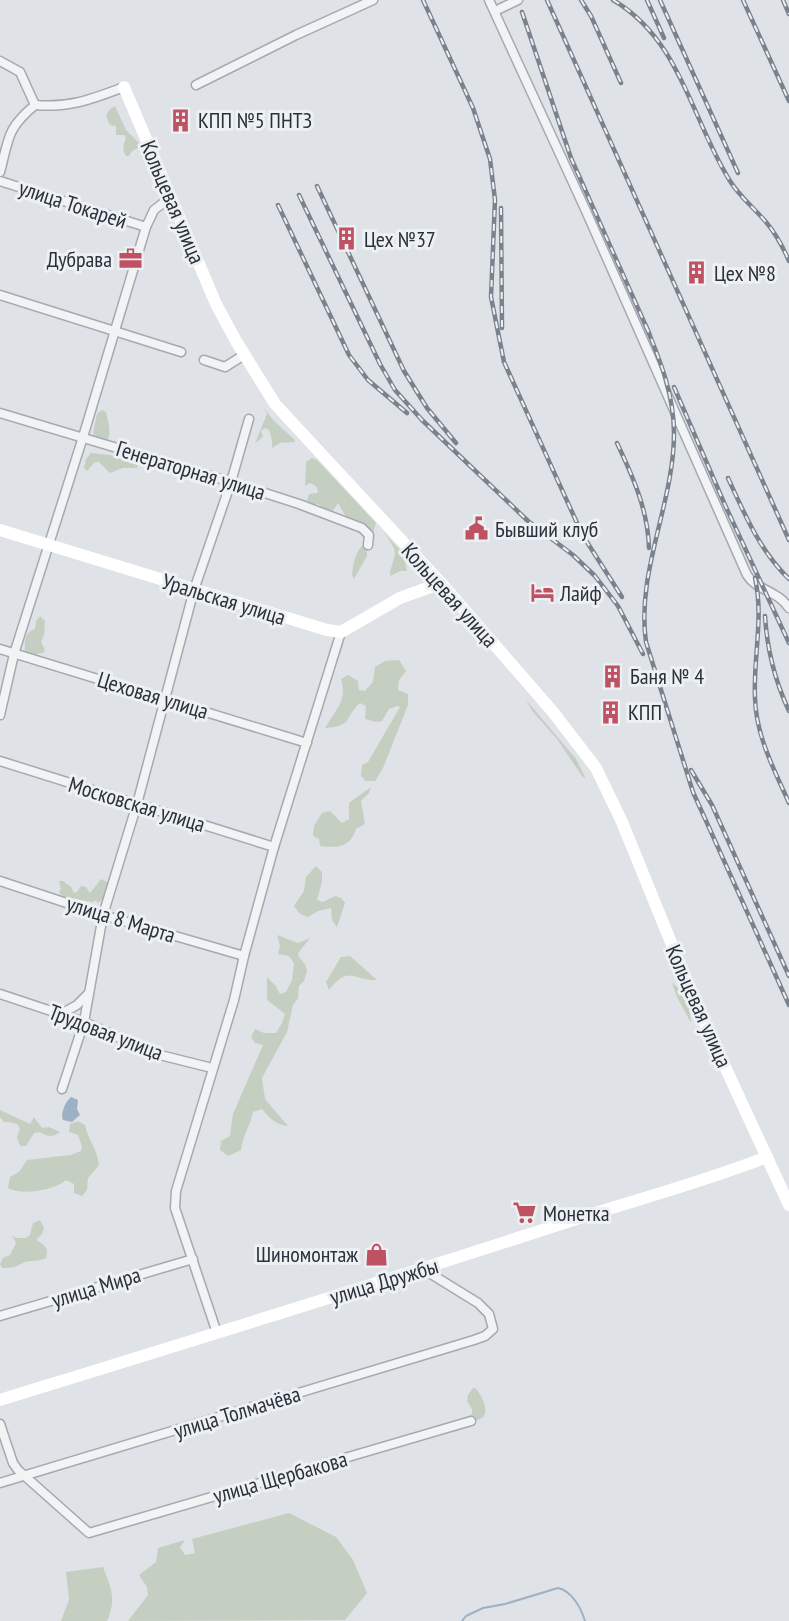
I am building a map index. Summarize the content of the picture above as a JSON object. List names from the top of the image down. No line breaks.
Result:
{"streets":{"street":["Кольцевая улица","улица Токарей","Генераторная улица","Уральская улица","Цеховая улица","Московская улица","улица 8 Марта","Трудовая улица","улица Дружбы","улица Мира","улица Толмачёва","улица Щербакова"]},"crossings":[["Кольцевая улица","улица Дружбы"],["улица Дружбы","улица Толмачёва"],["улица Толмачёва","улица Щербакова"]],"places":{"building":["КПП №5 ПНТЗ","Цех №37","Цех №8","Баня № 4","КПП"],"office":["Дубрава"],"public building":["Бывший клуб"],"hotel":["Лайф"],"supermarket":["Монетка"],"shop":["Шиномонтаж"]}}
